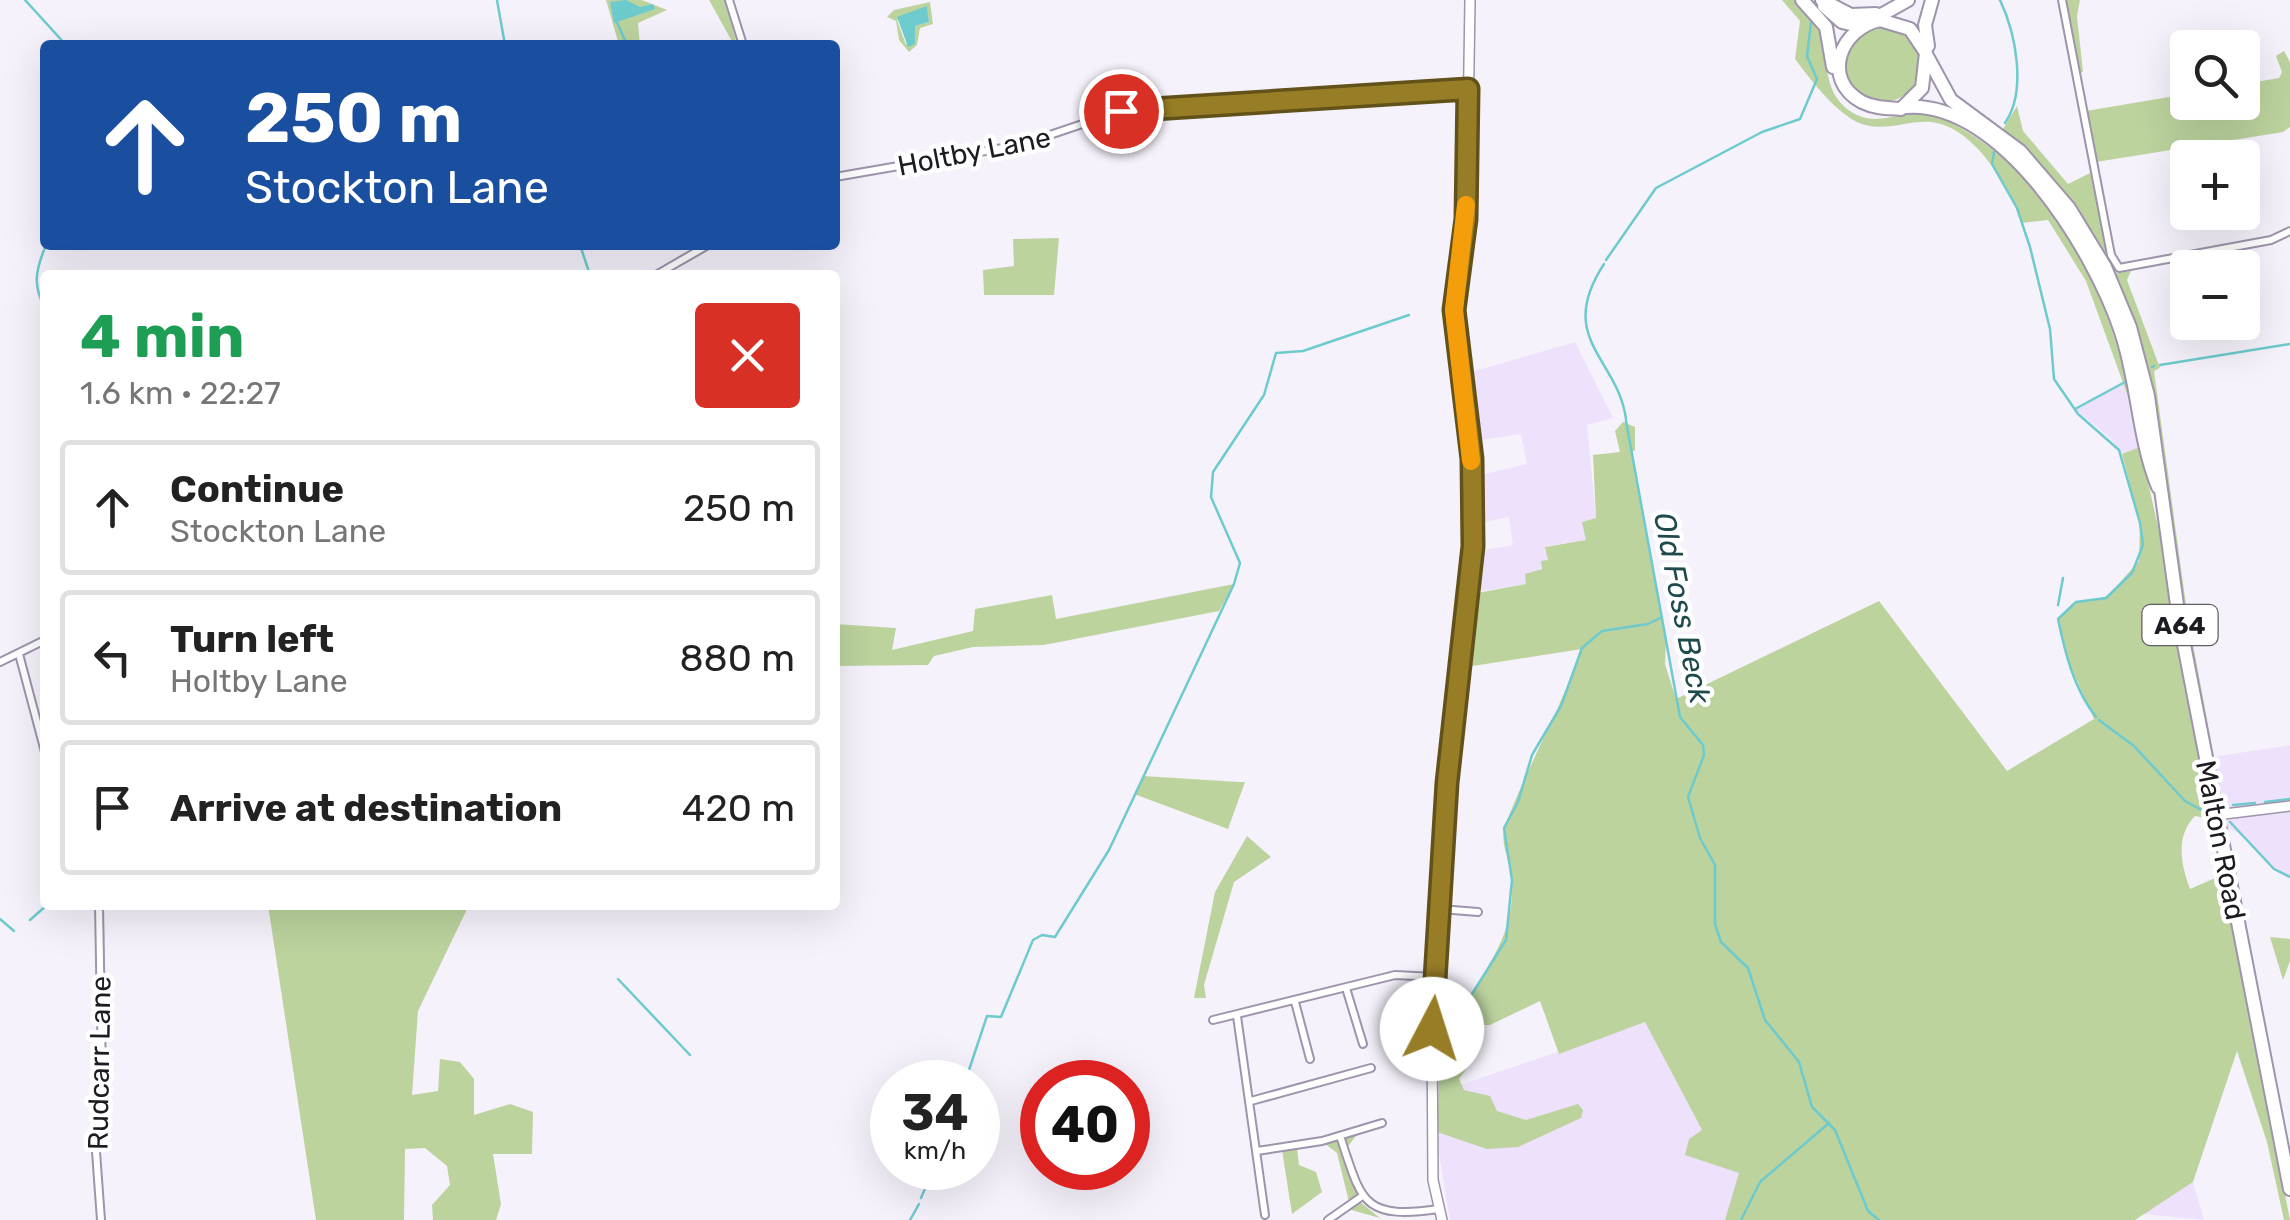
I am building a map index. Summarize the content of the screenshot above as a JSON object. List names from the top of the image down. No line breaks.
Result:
{"streets":{"highway":["A64","Malton Road"],"street":["Holtby Lane","Rudcarr Lane"]},"crossings":[["A64","Malton Road"]],"water":["Old Foss Beck"],"page":{"map_buttons":["+","−"],"turn":["250 m","Stockton Lane"],"heading":["4 min","1.6 km · 22:27"],"list":[{"name":"Continue","note":"Stockton Lane","value":"250 m"},{"name":"Turn left","note":"Holtby Lane","value":"880 m"},{"name":"Arrive at destination","value":"420 m"}],"speed":"34 km/h","limit":"40"}}
